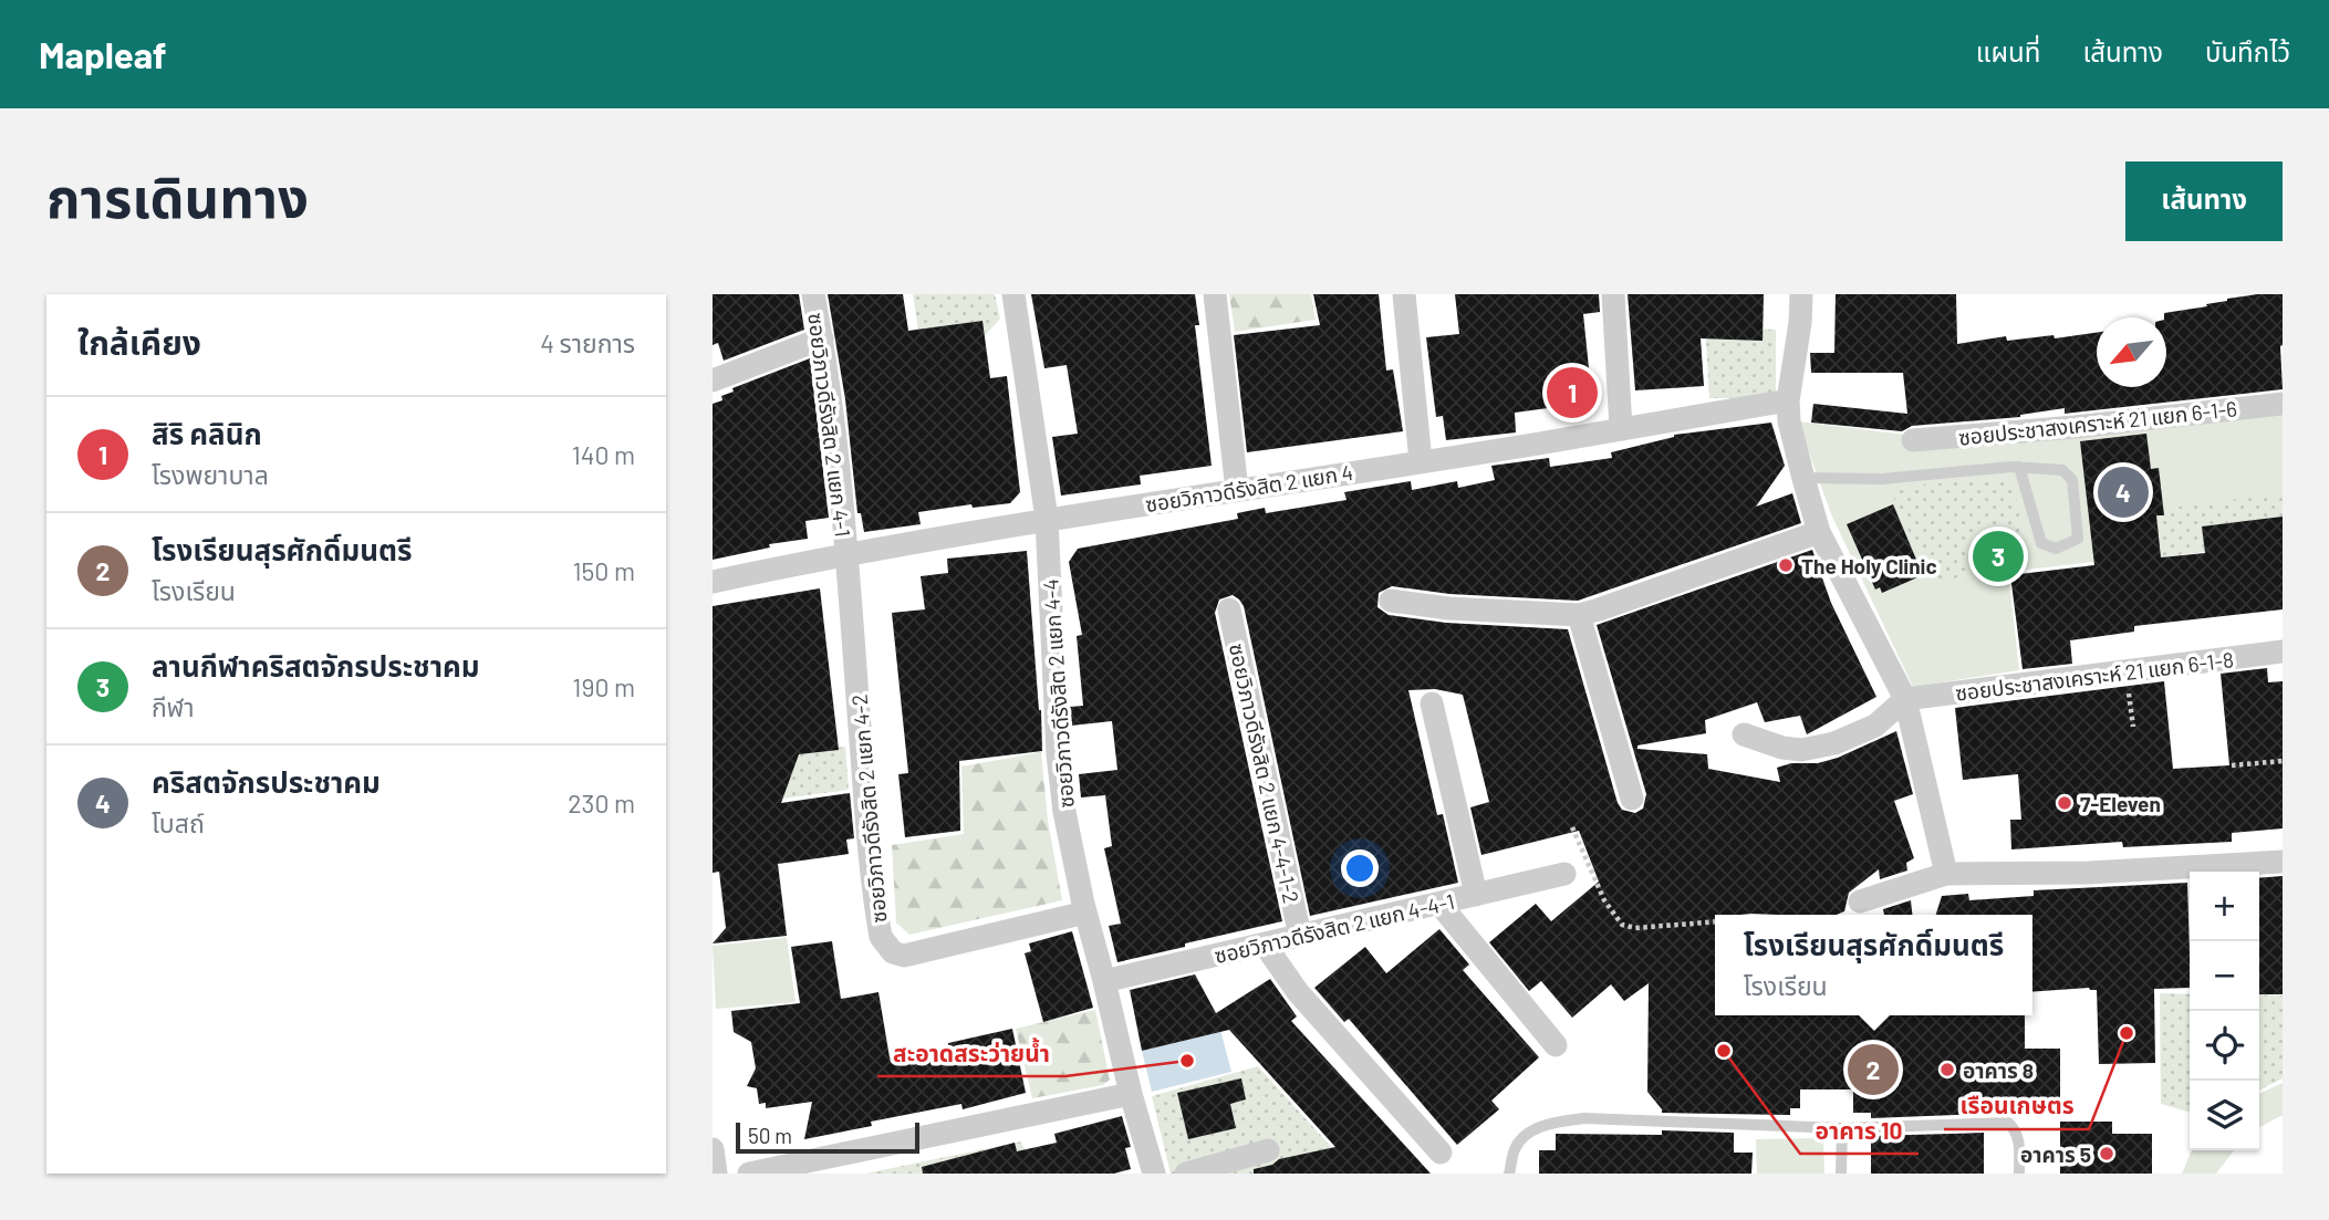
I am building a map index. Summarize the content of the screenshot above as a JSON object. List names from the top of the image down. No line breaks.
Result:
{"streets":{"street":["ซอยประชาสงเคราะห์ 21 แยก 6-1-6","ซอยวิภาวดีรังสิต 2 แยก 4-1","ซอยวิภาวดีรังสิต 2 แยก 4","ซอยประชาสงเคราะห์ 21 แยก 6-1-8","ซอยวิภาวดีรังสิต 2 แยก 4-4","ซอยวิภาวดีรังสิต 2 แยก 4-4-1-2","ซอยวิภาวดีรังสิต 2 แยก 4-2","ซอยวิภาวดีรังสิต 2 แยก 4-4-1"]},"crossings":[["ซอยวิภาวดีรังสิต 2 แยก 4-1","ซอยวิภาวดีรังสิต 2 แยก 4"],["ซอยวิภาวดีรังสิต 2 แยก 4-1","ซอยวิภาวดีรังสิต 2 แยก 4-2"],["ซอยวิภาวดีรังสิต 2 แยก 4","ซอยวิภาวดีรังสิต 2 แยก 4-4"],["ซอยวิภาวดีรังสิต 2 แยก 4","ซอยวิภาวดีรังสิต 2 แยก 4-2"],["ซอยวิภาวดีรังสิต 2 แยก 4-4","ซอยวิภาวดีรังสิต 2 แยก 4-2"],["ซอยวิภาวดีรังสิต 2 แยก 4-4","ซอยวิภาวดีรังสิต 2 แยก 4-4-1"],["ซอยวิภาวดีรังสิต 2 แยก 4-4-1-2","ซอยวิภาวดีรังสิต 2 แยก 4-4-1"]],"places":["The Holy Clinic","7-Eleven","เรือนเกษตร","อาคาร 10","สะอาดสระว่ายน้ำ","อาคาร 8","อาคาร 5"],"scale_bar":"50 m","north":"bottom left","page":{"header":"Mapleaf","nav":["แผนที่","เส้นทาง","บันทึกไว้"],"title":"การเดินทาง","buttons":"เส้นทาง","heading":["ใกล้เคียง","4 รายการ"],"pins":["1","4","3","2"],"list":[{"mark":"1","name":"สิริ คลินิก","note":"โรงพยาบาล","value":"140 m"},{"mark":"2","name":"โรงเรียนสุรศักดิ์มนตรี","note":"โรงเรียน","value":"150 m"},{"mark":"3","name":"ลานกีฬาคริสตจักรประชาคม","note":"กีฬา","value":"190 m"},{"mark":"4","name":"คริสตจักรประชาคม","note":"โบสถ์","value":"230 m"}],"map_buttons":["+","−"],"popup":["โรงเรียนสุรศักดิ์มนตรี","โรงเรียน"],"scale":"50 m"}}
